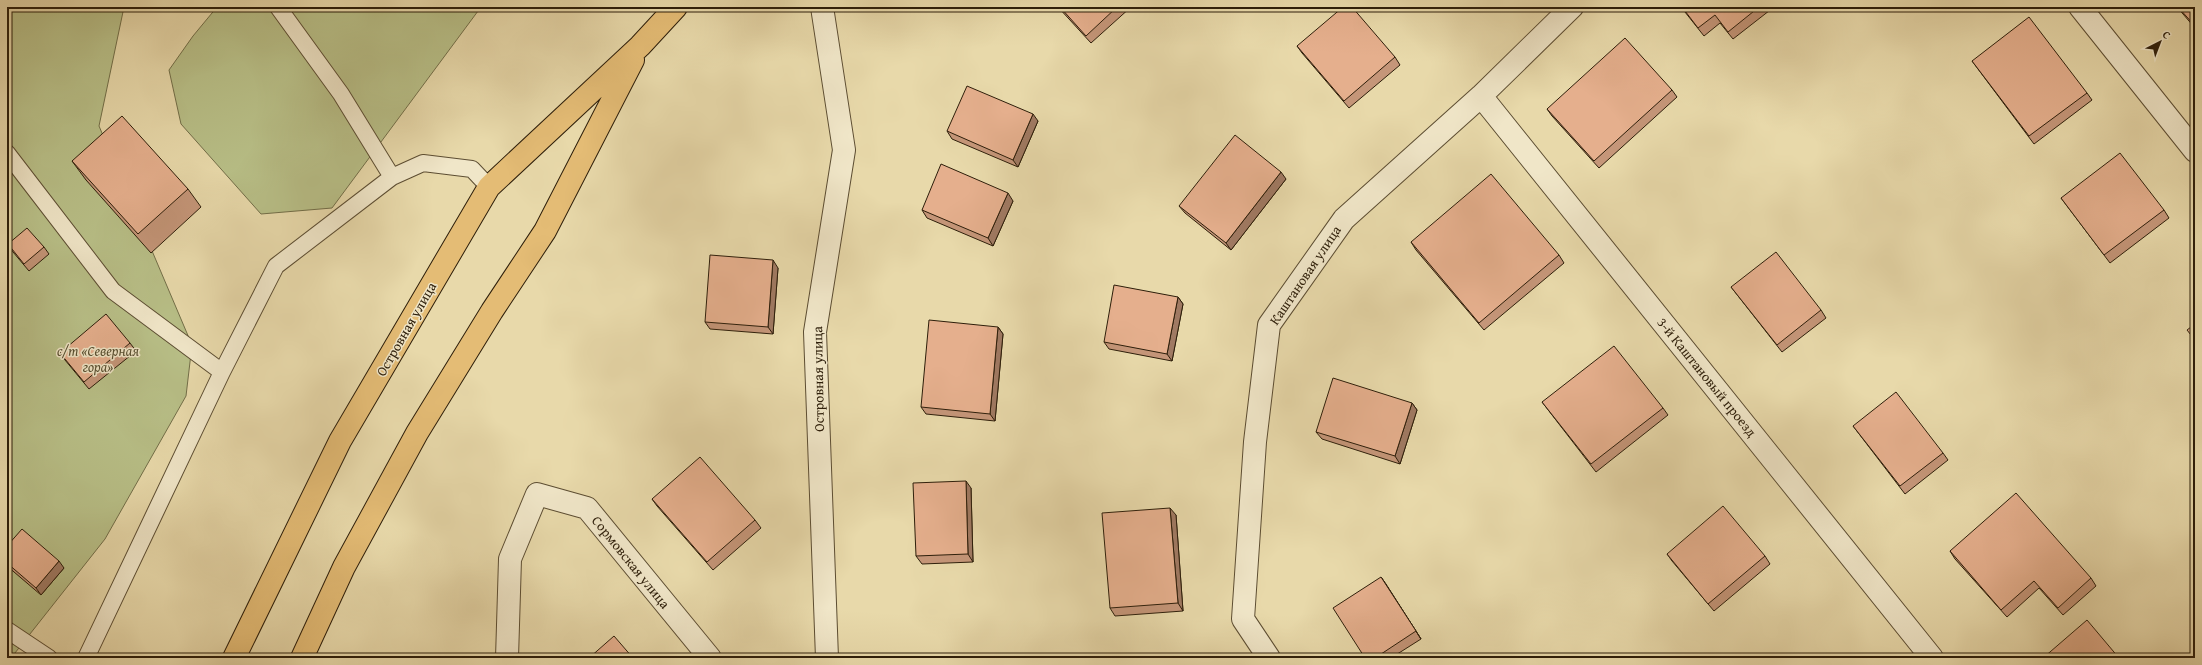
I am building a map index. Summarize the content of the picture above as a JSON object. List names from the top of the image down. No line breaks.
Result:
{"streets":{"main road":["Островная улица"],"street":["Каштановая улица","3-й Каштановый проезд","Сормовская улица"]},"crossings":[["Каштановая улица","3-й Каштановый проезд"]],"parks":["с/т «Северная гора»"],"north":"top right"}
